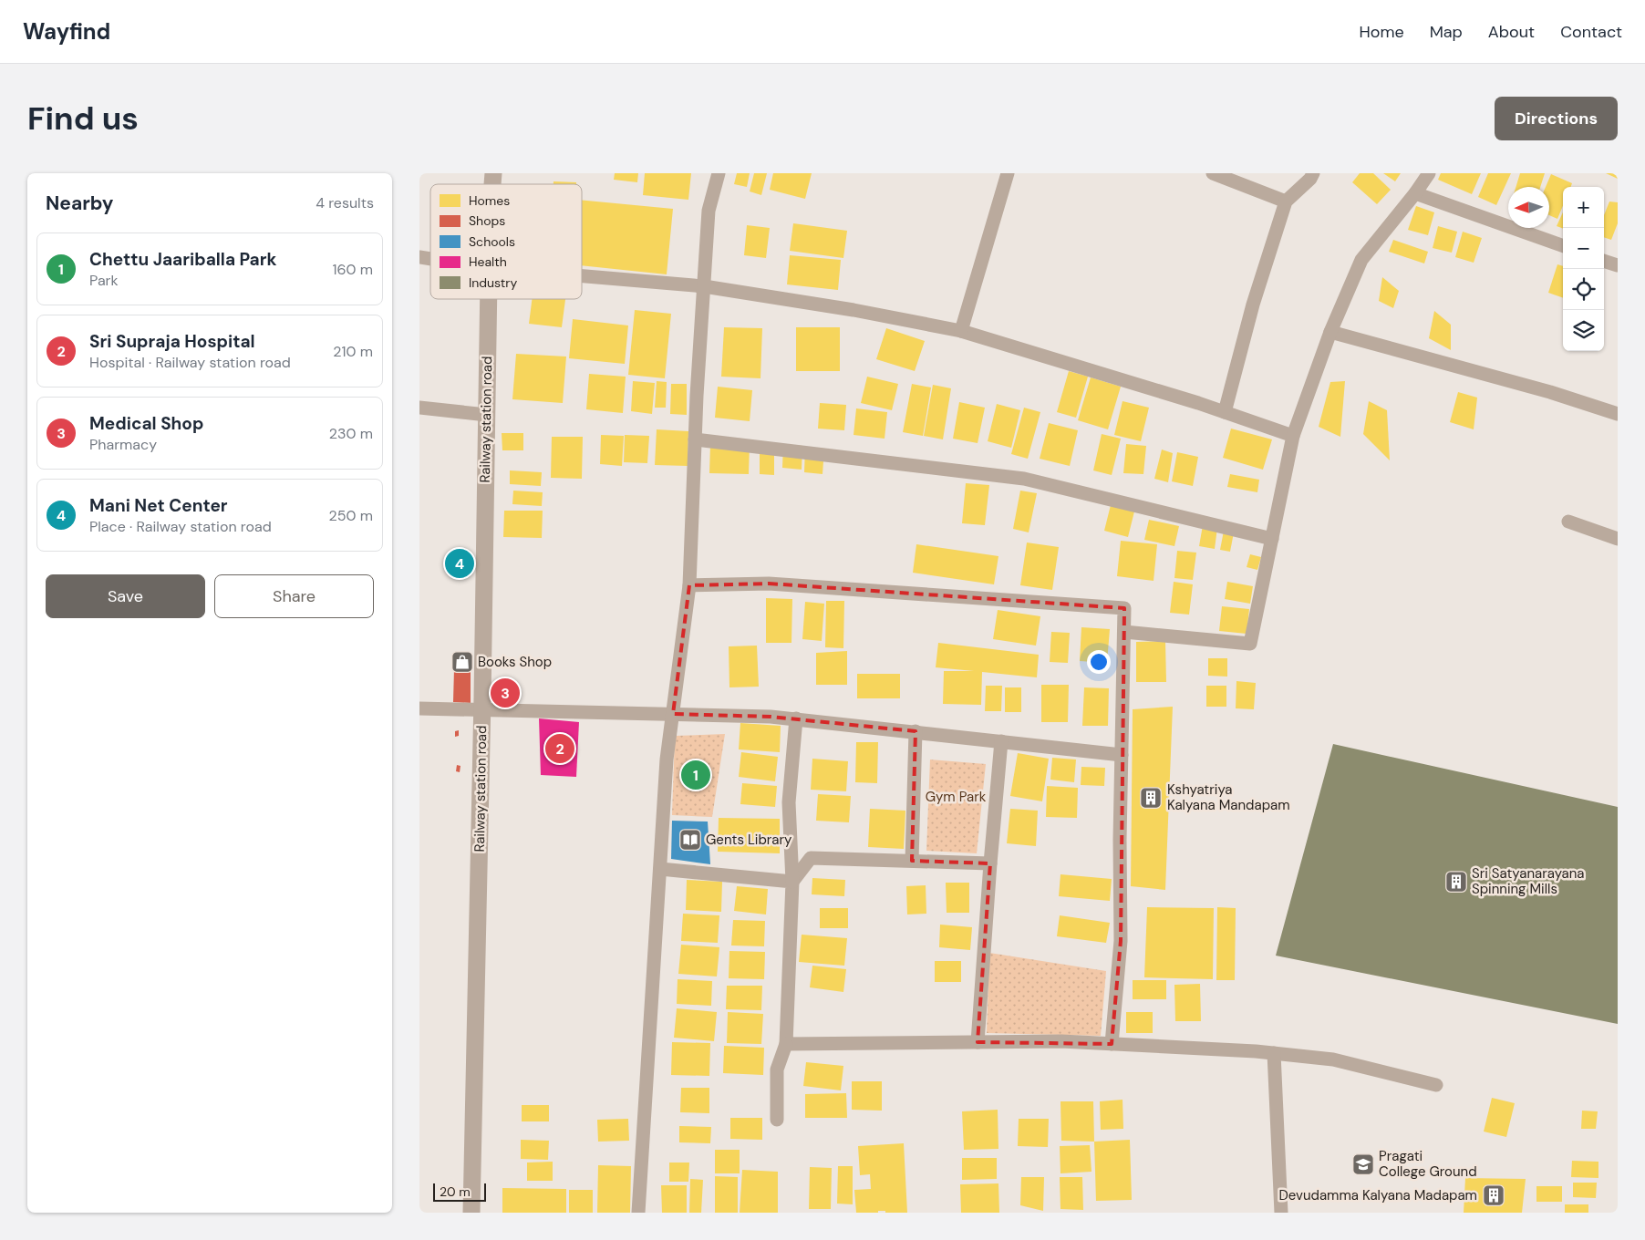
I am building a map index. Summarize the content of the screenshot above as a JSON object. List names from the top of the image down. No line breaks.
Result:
{"streets":{"street":["Railway station road"]},"parks":["Gym Park"],"places":{"shop":["Books Shop"],"building":["Kshyatriya Kalyana Mandapam","Sri Satyanarayana Spinning Mills","Devudamma Kalyana Madapam"],"library":["Gents Library"],"school or university":["Pragati College Ground"]},"legend":["Homes","Shops","Schools","Health","Industry"],"scale_bar":"20 m","north":"left","page":{"header":"Wayfind","nav":["Home","Map","About","Contact"],"buttons":["Directions",["Save","Share"]],"title":"Find us","heading":["Nearby","4 results"],"map_buttons":["+","−"],"list":[{"mark":"1","name":"Chettu Jaariballa Park","note":"Park","value":"160 m"},{"mark":"2","name":"Sri Supraja Hospital","note":"Hospital · Railway station road","value":"210 m"},{"mark":"3","name":"Medical Shop","note":"Pharmacy","value":"230 m"},{"mark":"4","name":"Mani Net Center","note":"Place · Railway station road","value":"250 m"}],"pins":["4","3","2","1"],"scale":"20 m"}}
